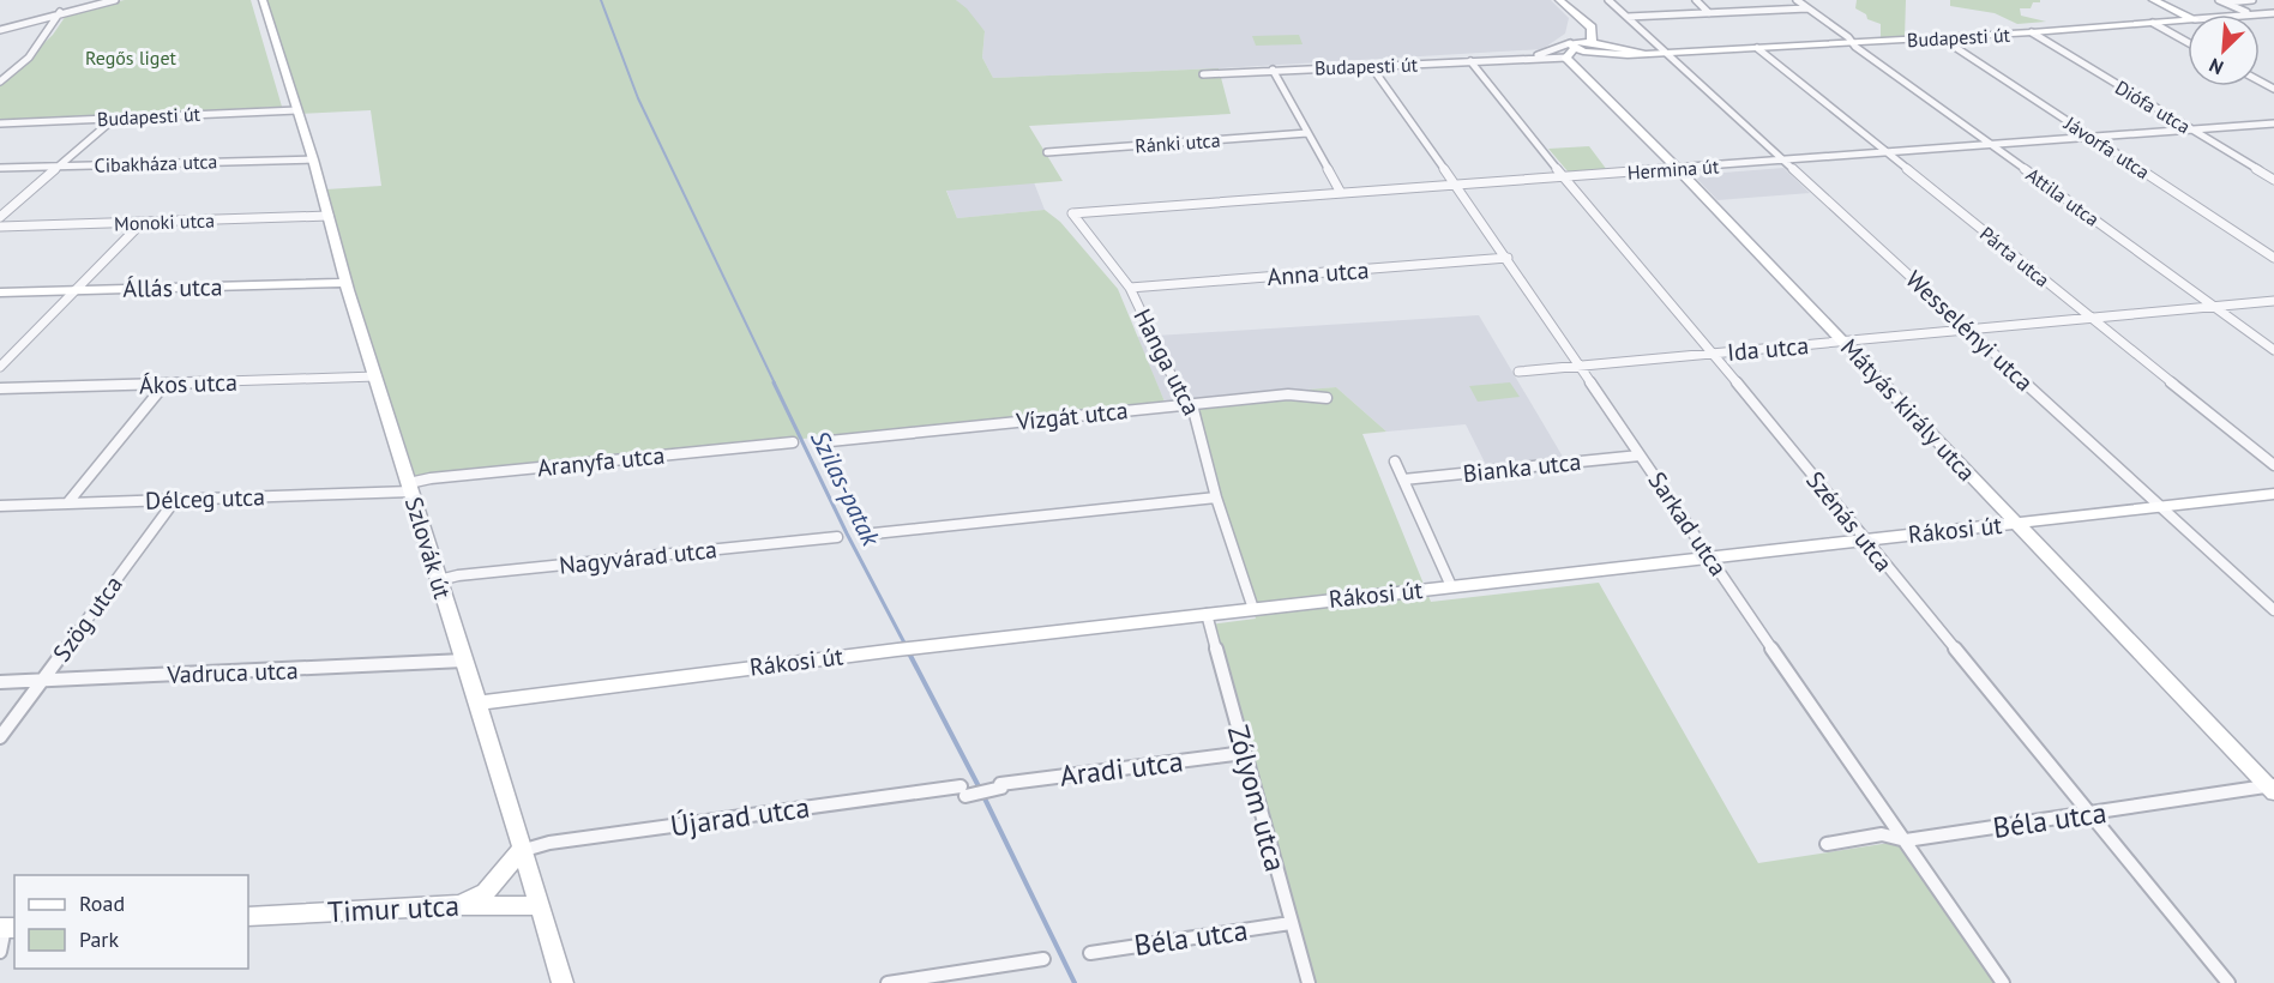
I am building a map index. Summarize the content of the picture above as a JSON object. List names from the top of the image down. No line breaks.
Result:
{"streets":{"main road":["Budapesti út","Állás utca","Mátyás király utca","Rákosi út","Szlovák út","Timur utca"],"street":["Diófa utca","Ránki utca","Jávorfa utca","Cibakháza utca","Hermina út","Attila utca","Monoki utca","Párta utca","Anna utca","Wesselényi utca","Ida utca","Hanga utca","Ákos utca","Vízgát utca","Aranyfa utca","Bianka utca","Délceg utca","Szénás utca","Sarkad utca","Nagyvárad utca","Szög utca","Vadruca utca","Aradi utca","Zólyom utca","Újarad utca","Béla utca"]},"crossings":[["Budapesti út","Diófa utca"],["Budapesti út","Jávorfa utca"],["Budapesti út","Attila utca"],["Budapesti út","Párta utca"],["Budapesti út","Wesselényi utca"],["Budapesti út","Mátyás király utca"],["Budapesti út","Szénás utca"],["Budapesti út","Sarkad utca"],["Budapesti út","Szlovák út"],["Diófa utca","Hermina út"],["Jávorfa utca","Hermina út"],["Cibakháza utca","Szlovák út"],["Hermina út","Attila utca"],["Hermina út","Párta utca"],["Hermina út","Wesselényi utca"],["Hermina út","Hanga utca"],["Hermina út","Mátyás király utca"],["Hermina út","Szénás utca"],["Hermina út","Sarkad utca"],["Attila utca","Ida utca"],["Monoki utca","Szlovák út"],["Párta utca","Ida utca"],["Anna utca","Hanga utca"],["Anna utca","Sarkad utca"],["Állás utca","Szlovák út"],["Wesselényi utca","Ida utca"],["Wesselényi utca","Rákosi út"],["Ida utca","Mátyás király utca"],["Ida utca","Szénás utca"],["Ida utca","Sarkad utca"],["Hanga utca","Vízgát utca"],["Hanga utca","Rákosi út"],["Ákos utca","Szlovák út"],["Mátyás király utca","Rákosi út"],["Mátyás király utca","Béla utca"],["Aranyfa utca","Délceg utca"],["Aranyfa utca","Szlovák út"],["Bianka utca","Sarkad utca"],["Délceg utca","Szlovák út"],["Délceg utca","Szög utca"],["Szénás utca","Rákosi út"],["Szénás utca","Béla utca"],["Sarkad utca","Rákosi út"],["Sarkad utca","Béla utca"],["Rákosi út","Szlovák út"],["Rákosi út","Zólyom utca"],["Szlovák út","Nagyvárad utca"],["Szlovák út","Vadruca utca"],["Szlovák út","Újarad utca"],["Szlovák út","Timur utca"],["Szög utca","Vadruca utca"],["Aradi utca","Zólyom utca"],["Aradi utca","Újarad utca"],["Zólyom utca","Béla utca"]],"water":["Szilas-patak"],"parks":["Regős liget"],"legend":["Road","Park"],"north":"bottom left"}
